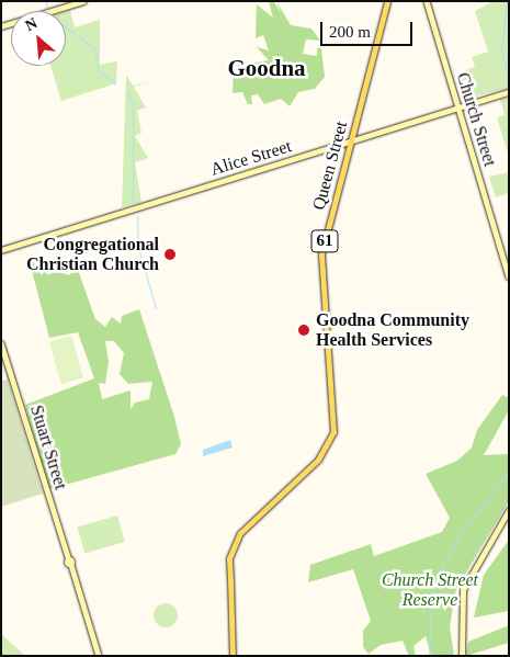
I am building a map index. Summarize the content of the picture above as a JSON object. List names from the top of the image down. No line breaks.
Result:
{"streets":{"main road":["Queen Street","61"],"street":["Church Street","Alice Street","Stuart Street"]},"crossings":[["Church Street","Alice Street"],["Alice Street","Queen Street"]],"districts":["Goodna"],"parks":["Church Street Reserve"],"places":["Congregational Christian Church","Goodna Community Health Services"],"scale_bar":"200 m","north":"top left"}
